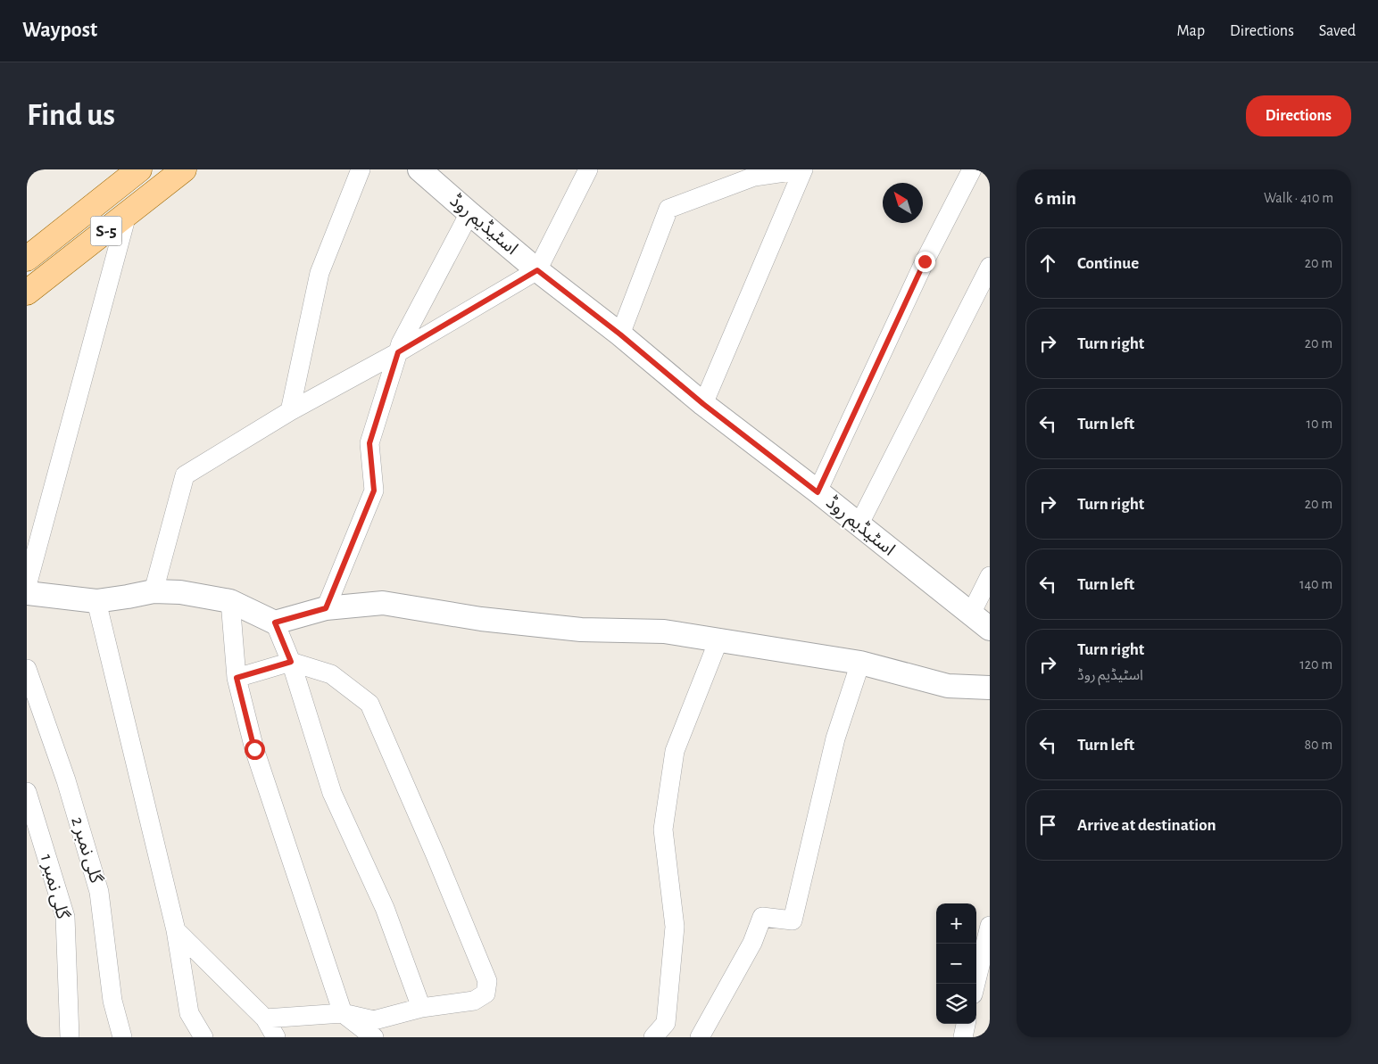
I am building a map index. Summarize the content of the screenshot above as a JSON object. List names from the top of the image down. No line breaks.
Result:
{"streets":{"main road":["S-5"],"street":["اسٹیڈیم روڈ","گلی نمبر 2","گلی نمبر 1"]},"north":"top left","page":{"header":"Waypost","nav":["Map","Directions","Saved"],"buttons":"Directions","title":"Find us","heading":["6 min","Walk · 410 m"],"list":[["Continue","20 m"],["Turn right","20 m"],["Turn left","10 m"],["Turn right","20 m"],["Turn left","140 m"],["Turn right","اسٹیڈیم روڈ","120 m"],["Turn left","80 m"],"Arrive at destination"],"map_buttons":["+","−"]}}
